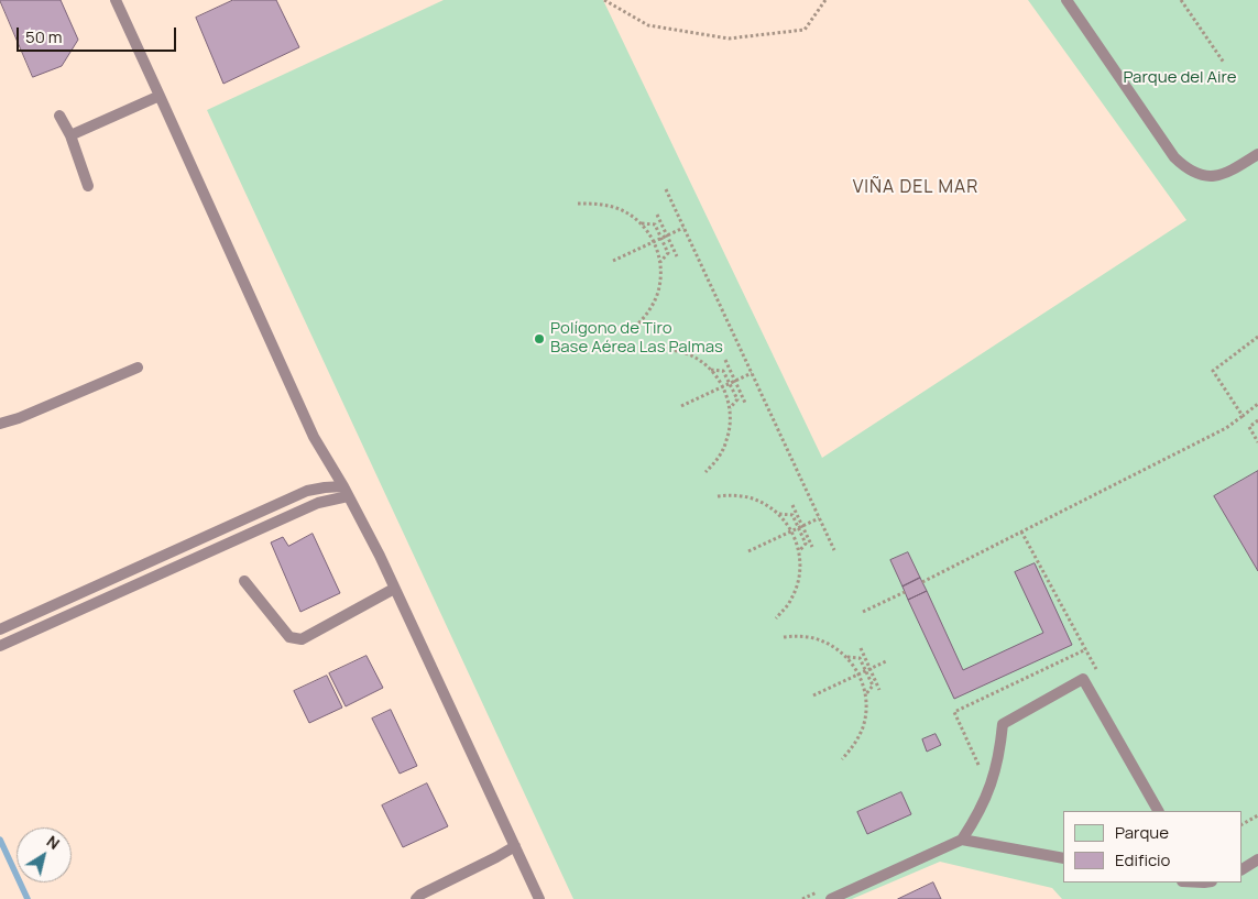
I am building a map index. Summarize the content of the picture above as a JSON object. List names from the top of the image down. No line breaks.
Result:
{"districts":["VIÑA DEL MAR"],"parks":["Parque del Aire"],"places":["Polígono de Tiro Base Aérea Las Palmas"],"legend":["Parque","Edificio"],"scale_bar":"50 m","north":"top right"}
